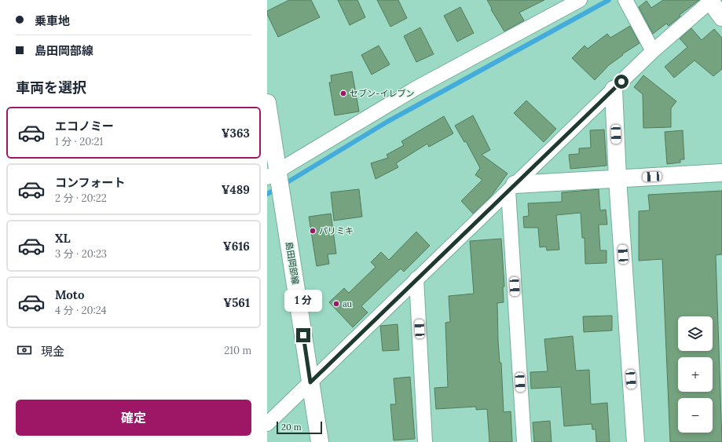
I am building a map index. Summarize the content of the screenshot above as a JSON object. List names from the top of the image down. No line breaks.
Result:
{"streets":{"street":["島田岡部線"]},"places":["セブン-イレブン","パリミキ","au"],"scale_bar":"20 m","page":{"banner":["乗車地","島田岡部線"],"heading":"車両を選択","list":[{"name":"エコノミー","note":"1 分 · 20:21","value":"¥363"},{"name":"コンフォート","note":"2 分 · 20:22","value":"¥489"},{"name":"XL","note":"3 分 · 20:23","value":"¥616"},{"name":"Moto","note":"4 分 · 20:24","value":"¥561"}],"bubble":"1 分","map_buttons":["+","−"],"pay":["現金","210 m"],"buttons":"確定","scale":"20 m"}}
